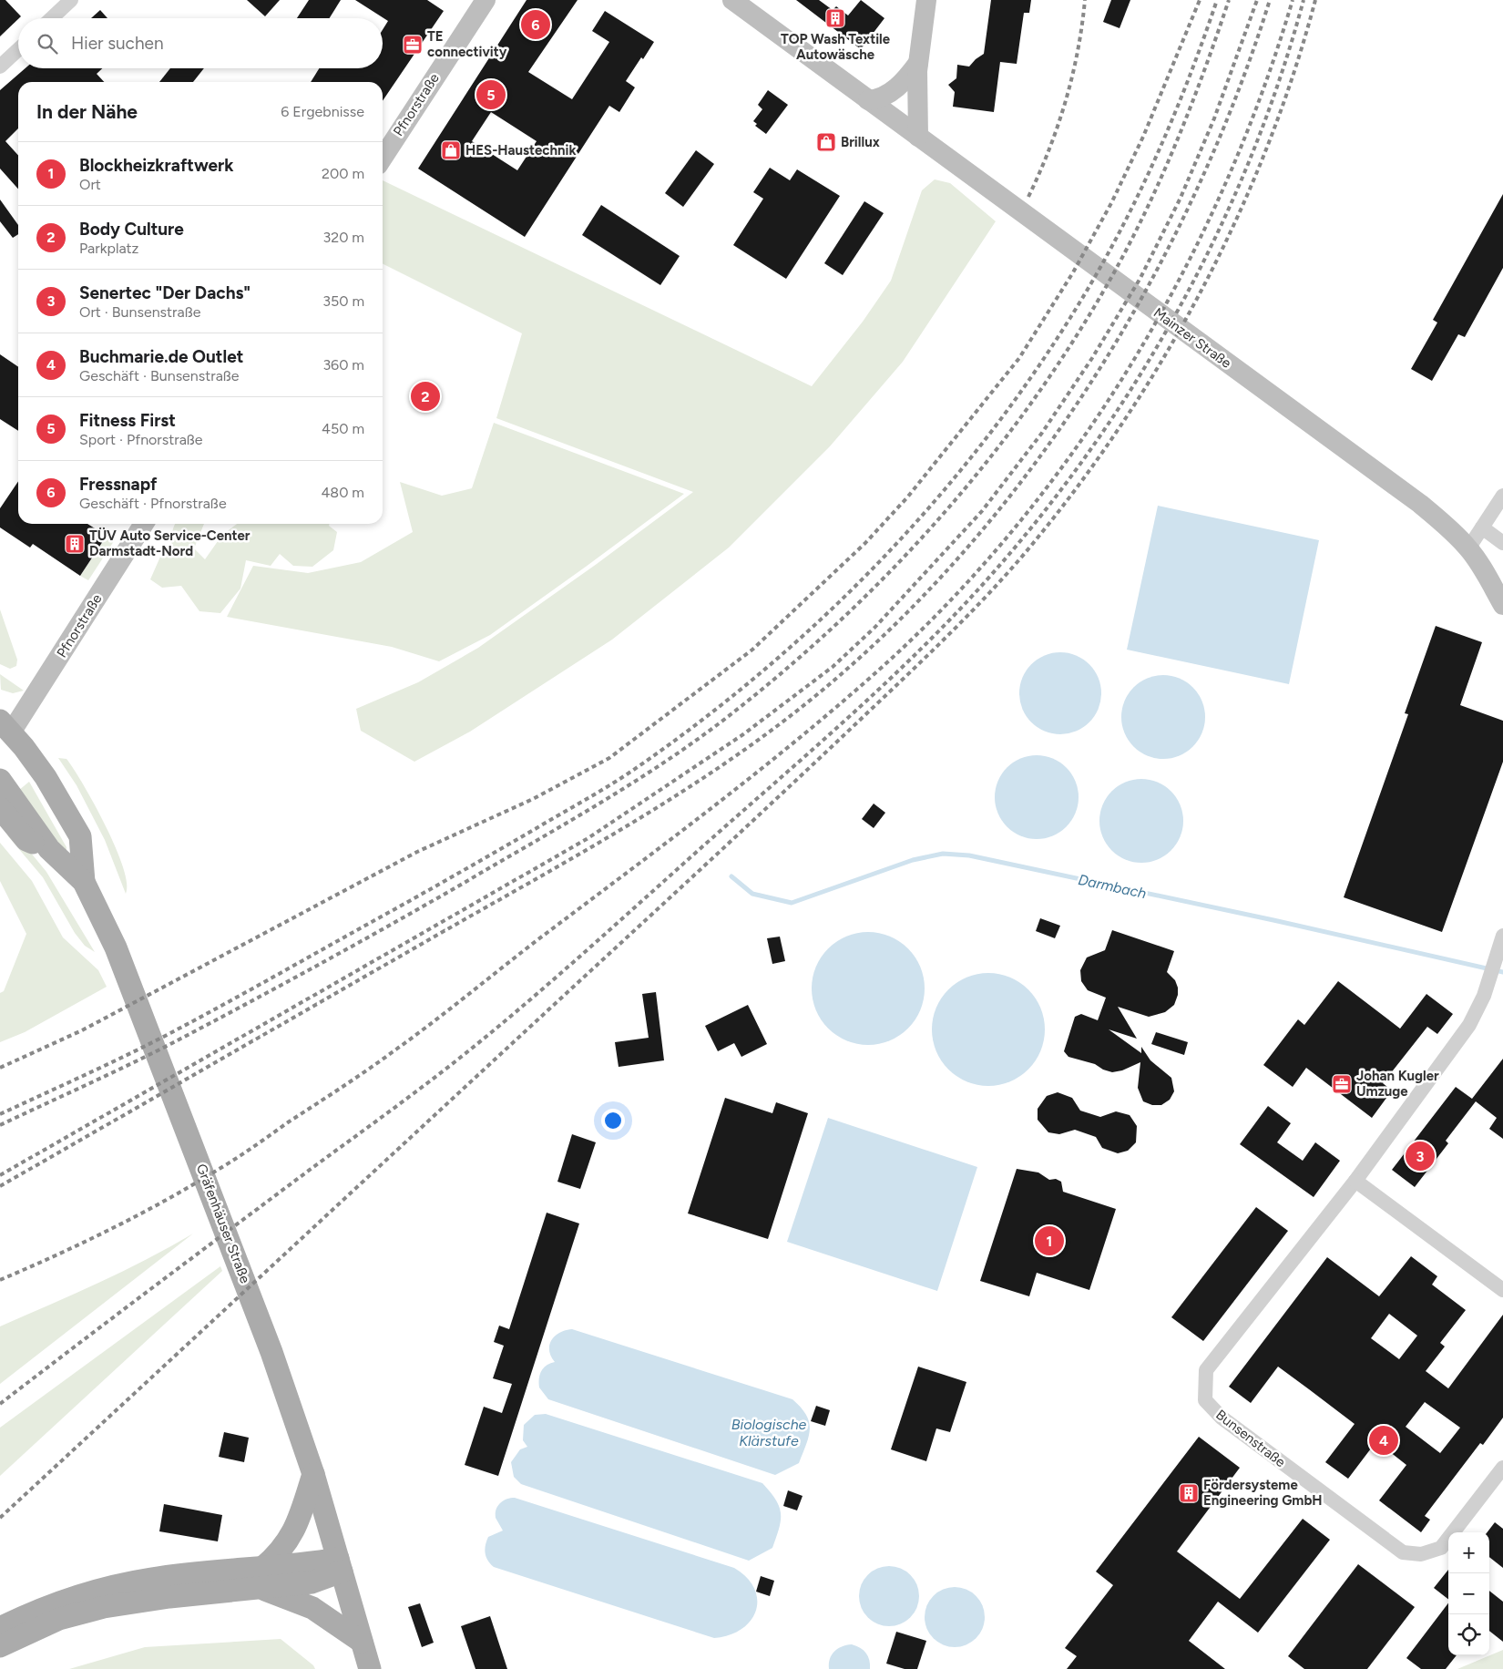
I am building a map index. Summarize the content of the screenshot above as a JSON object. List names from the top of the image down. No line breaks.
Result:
{"streets":{"main road":["Pfnorstraße","Mainzer Straße","Gräfenhäuser Straße"],"street":["Bunsenstraße"]},"crossings":[["Pfnorstraße","Gräfenhäuser Straße"]],"water":["Darmbach","Biologische Klärstufe"],"places":{"building":["TOP Wash Textile Autowäsche","TÜV Auto Service-Center Darmstadt-Nord","Fördersysteme Engineering GmbH"],"office":["TE connectivity","Johan Kugler Umzuge"],"shop":["Brillux","HES-Haustechnik"]},"page":{"pins":["6","5","2","3","1","4"],"search":"Hier suchen","heading":["In der Nähe","6 Ergebnisse"],"list":[{"mark":"1","name":"Blockheizkraftwerk","note":"Ort","value":"200 m"},{"mark":"2","name":"Body Culture","note":"Parkplatz","value":"320 m"},{"mark":"3","name":"Senertec \"Der Dachs\"","note":"Ort · Bunsenstraße","value":"350 m"},{"mark":"4","name":"Buchmarie.de Outlet","note":"Geschäft · Bunsenstraße","value":"360 m"},{"mark":"5","name":"Fitness First","note":"Sport · Pfnorstraße","value":"450 m"},{"mark":"6","name":"Fressnapf","note":"Geschäft · Pfnorstraße","value":"480 m"}],"map_buttons":["+","−"]}}
